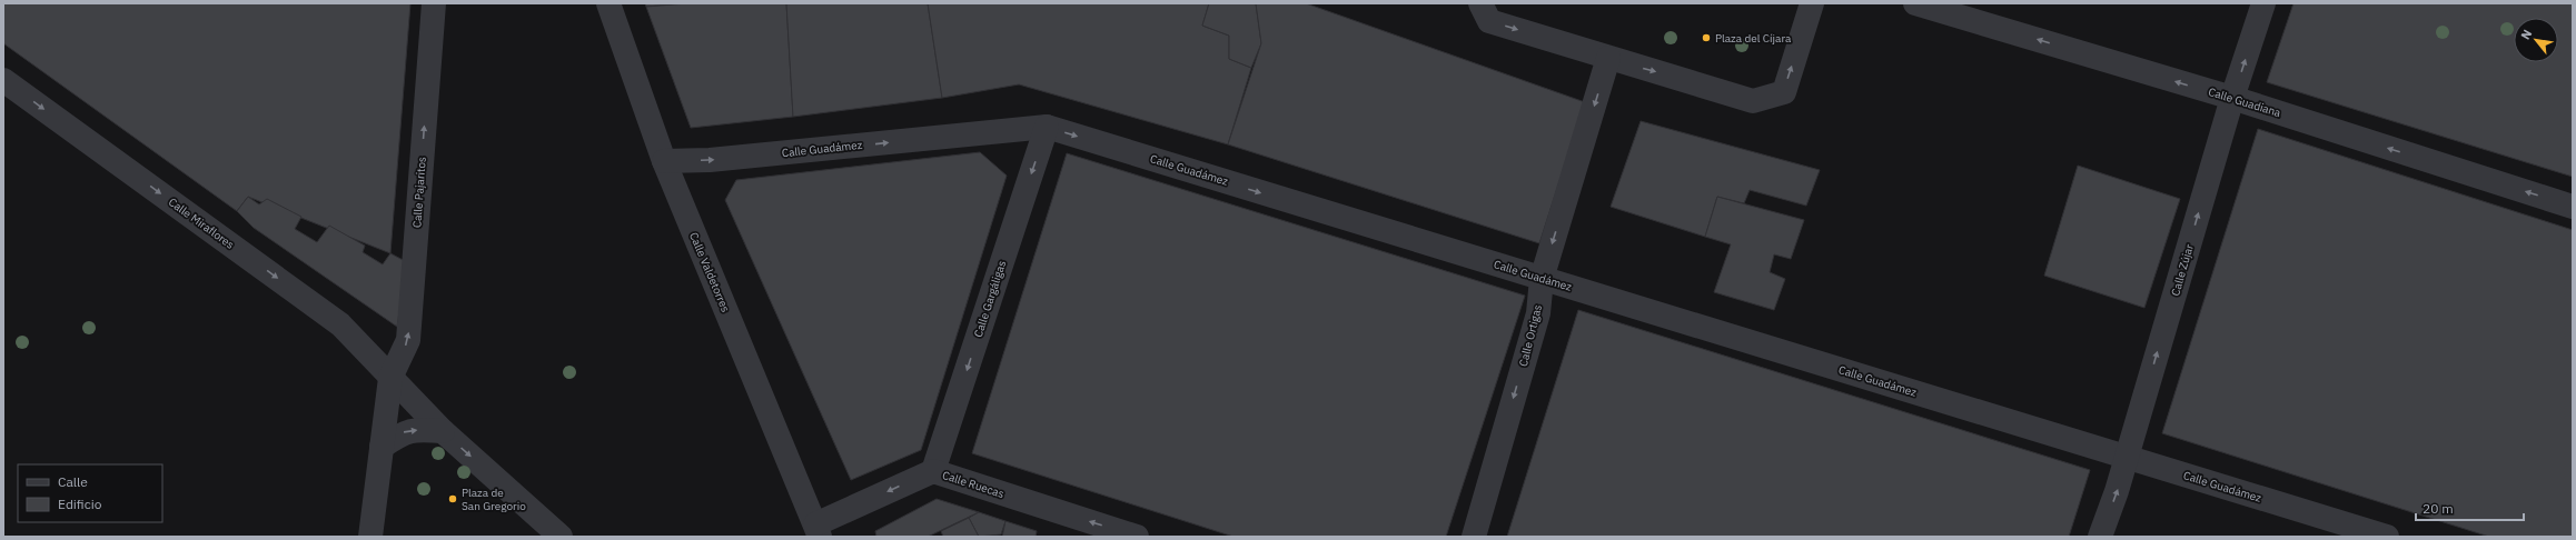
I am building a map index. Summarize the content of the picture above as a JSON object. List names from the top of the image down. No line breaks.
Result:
{"streets":{"street":["Calle Guadiana","Calle Guadámez","Calle Pajaritos","Calle Miraflores","Calle Zújar","Calle Valdetorres","Calle Gargáligas","Calle Ortigas","Calle Ruecas"]},"crossings":[["Calle Guadiana","Calle Zújar"],["Calle Guadámez","Calle Zújar"],["Calle Guadámez","Calle Valdetorres"],["Calle Guadámez","Calle Gargáligas"],["Calle Guadámez","Calle Ortigas"],["Calle Pajaritos","Calle Miraflores"],["Calle Valdetorres","Calle Ruecas"],["Calle Gargáligas","Calle Ruecas"]],"one_way":["Calle Guadiana","Calle Guadámez","Calle Pajaritos","Calle Miraflores","Calle Zújar","Calle Gargáligas","Calle Ortigas","Calle Ruecas"],"places":["Plaza del Cíjara","Plaza de San Gregorio"],"legend":["Calle","Edificio"],"scale_bar":"20 m","north":"top left"}
